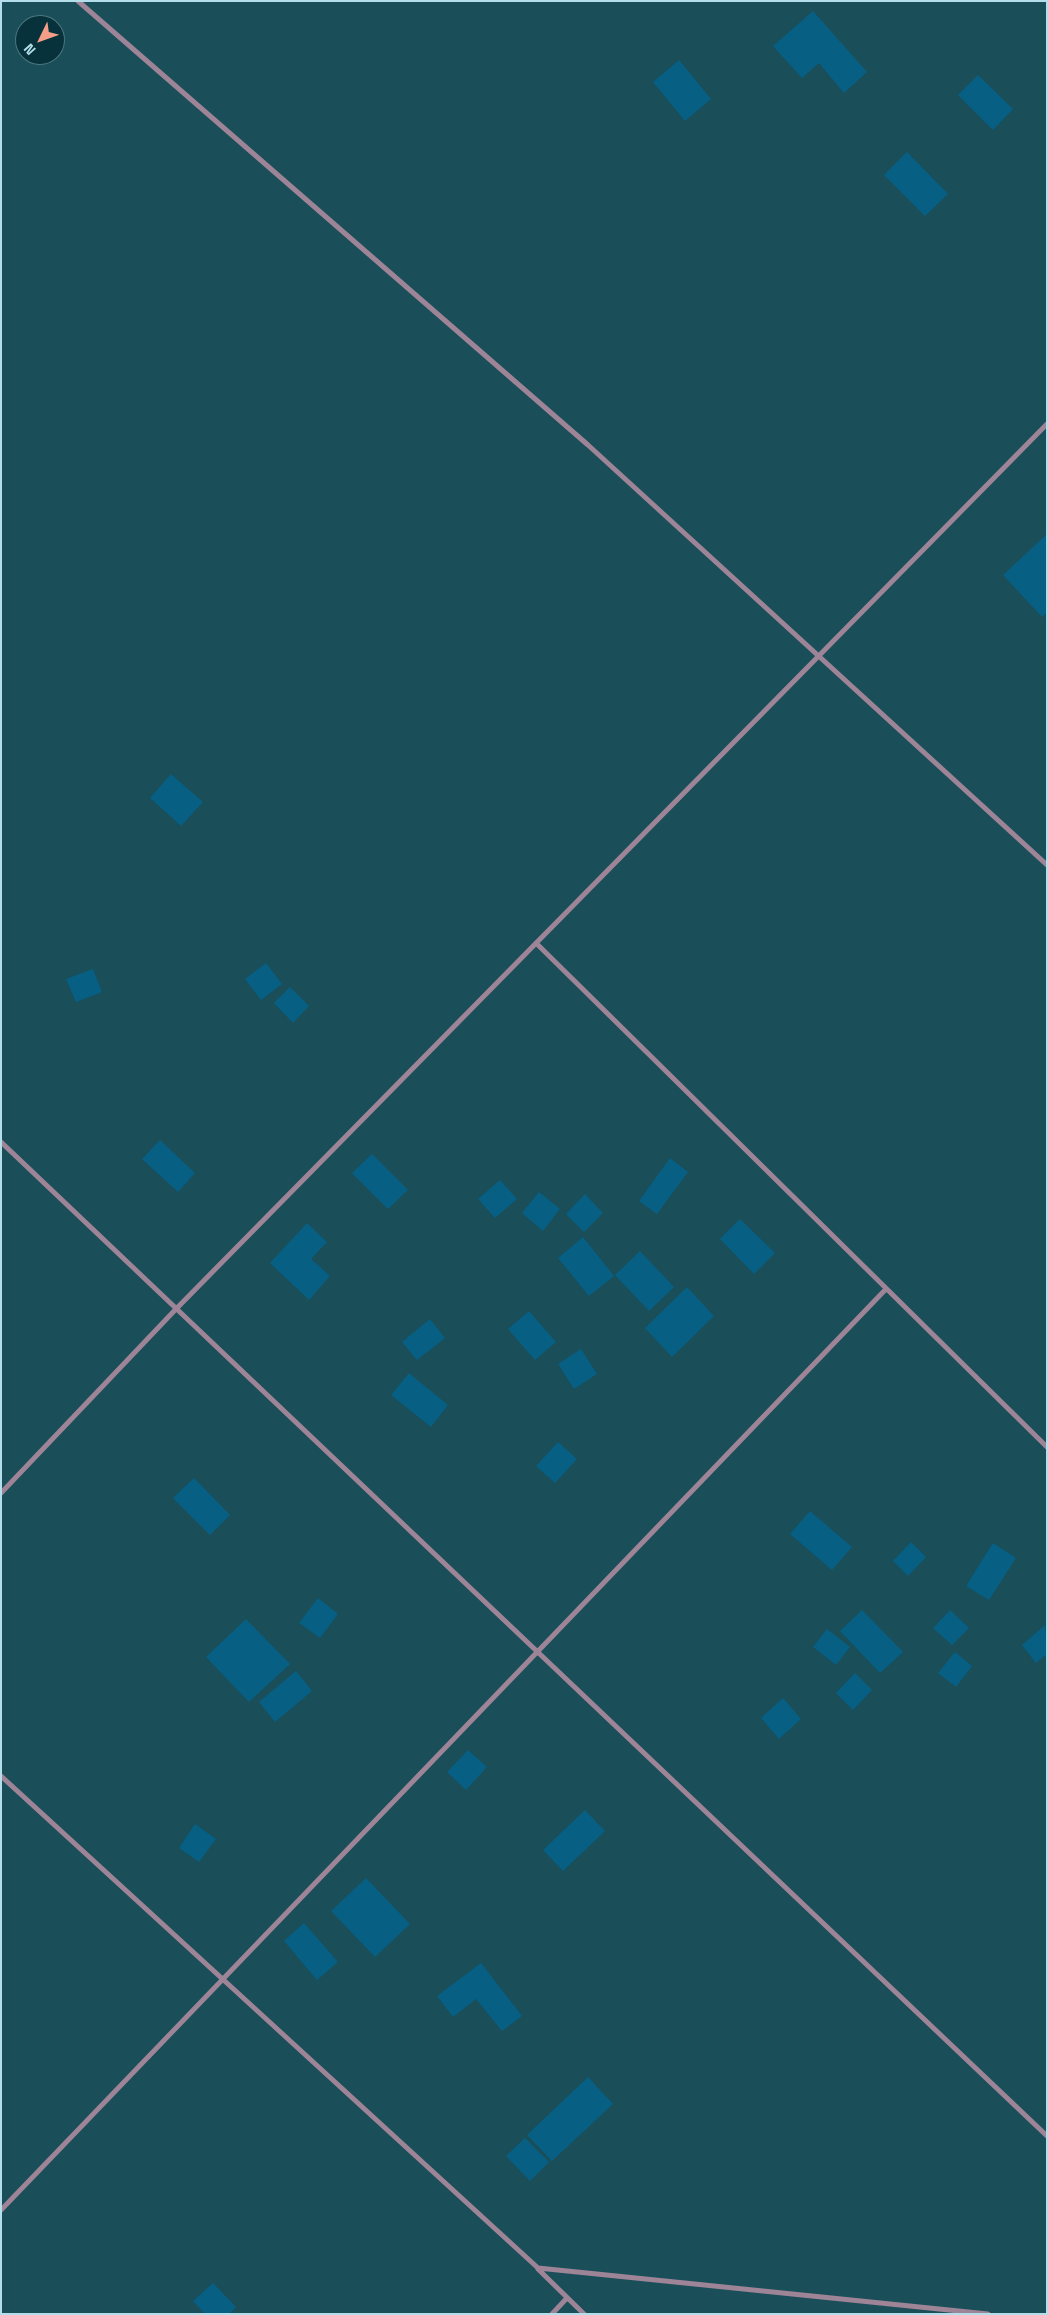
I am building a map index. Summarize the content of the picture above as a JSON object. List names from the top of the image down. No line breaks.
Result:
{"north":"bottom left"}
